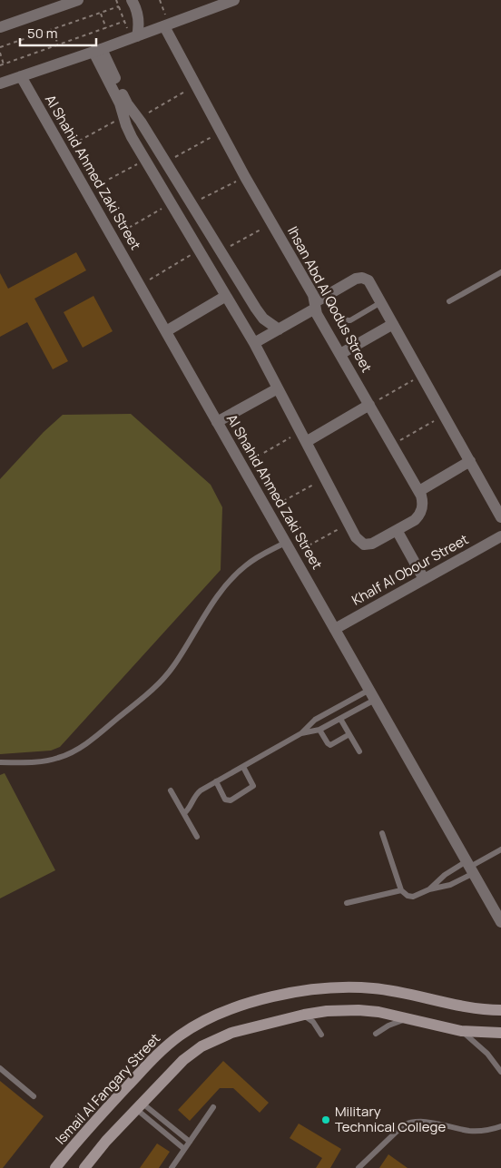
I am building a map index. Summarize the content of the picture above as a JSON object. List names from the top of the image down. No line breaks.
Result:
{"streets":{"main road":["Ismail Al Fangary Street"],"street":["Al Shahid Ahmed Zaki Street","Ihsan Abd Al Qodus Street","Khalf Al Obour Street"]},"crossings":[["Al Shahid Ahmed Zaki Street","Khalf Al Obour Street"]],"places":["Military Technical College"],"scale_bar":"50 m"}
